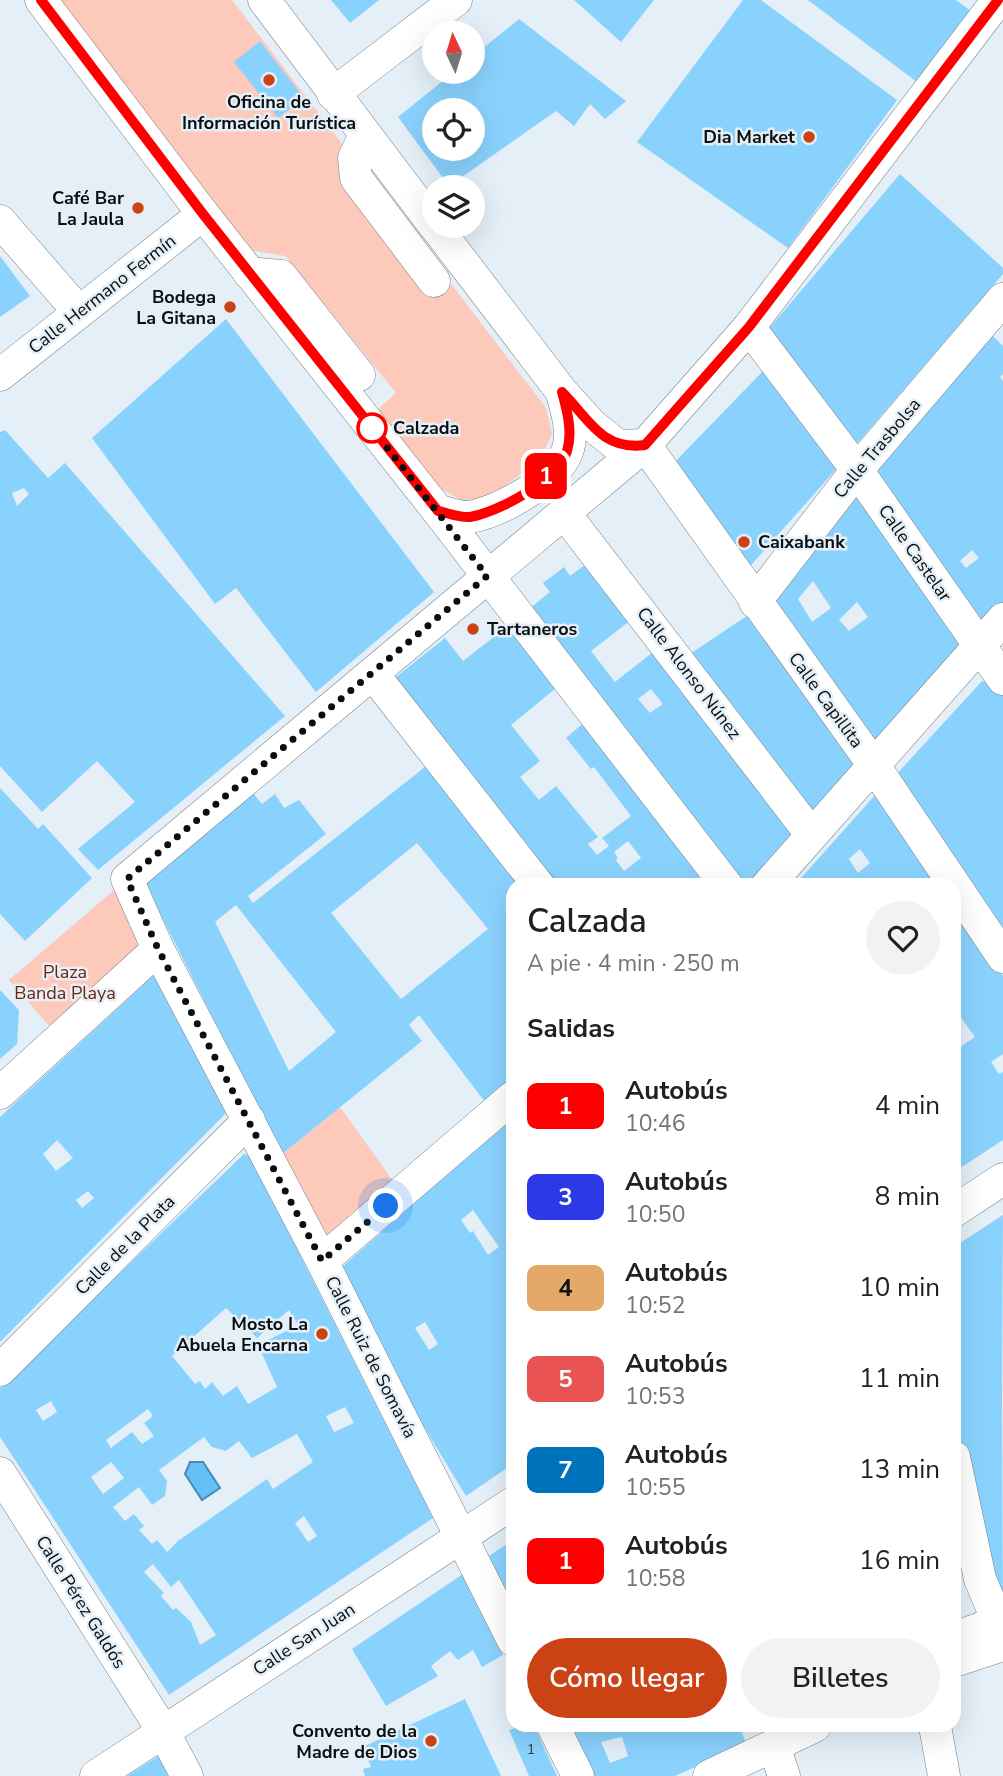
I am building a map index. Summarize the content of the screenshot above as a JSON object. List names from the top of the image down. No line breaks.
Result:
{"streets":{"street":["Calle Hermano Fermín","Calle Trasbolsa","Calle Castelar","Calle Alonso Núnez","Calle Capillita","Calle de la Plata","Calle Ruiz de Somavía","Calle Pérez Galdós","Calle San Juan"]},"crossings":[["Calle Trasbolsa","Calle Castelar"],["Calle Trasbolsa","Calle Capillita"],["Calle de la Plata","Calle Ruiz de Somavía"],["Calle Ruiz de Somavía","Calle San Juan"],["Calle Pérez Galdós","Calle San Juan"]],"parks":["Plaza Banda Playa"],"places":["Oficina de Información Turística","Dia Market","Café Bar La Jaula","Bodega La Gitana","Calzada","Caixabank","Tartaneros","Mosto La Abuela Encarna","Convento de la Madre de Dios"],"lines":["bus line 1"],"house_numbers":["1"],"north":"top","page":{"on_map":"1","heading":[["Calzada","A pie · 4 min · 250 m"],"Salidas"],"list":[{"mark":"1","name":"Autobús","note":"10:46","value":"4 min"},{"mark":"3","name":"Autobús","note":"10:50","value":"8 min"},{"mark":"4","name":"Autobús","note":"10:52","value":"10 min"},{"mark":"5","name":"Autobús","note":"10:53","value":"11 min"},{"mark":"7","name":"Autobús","note":"10:55","value":"13 min"},{"mark":"1","name":"Autobús","note":"10:58","value":"16 min"}],"buttons":["Cómo llegar","Billetes"]}}
